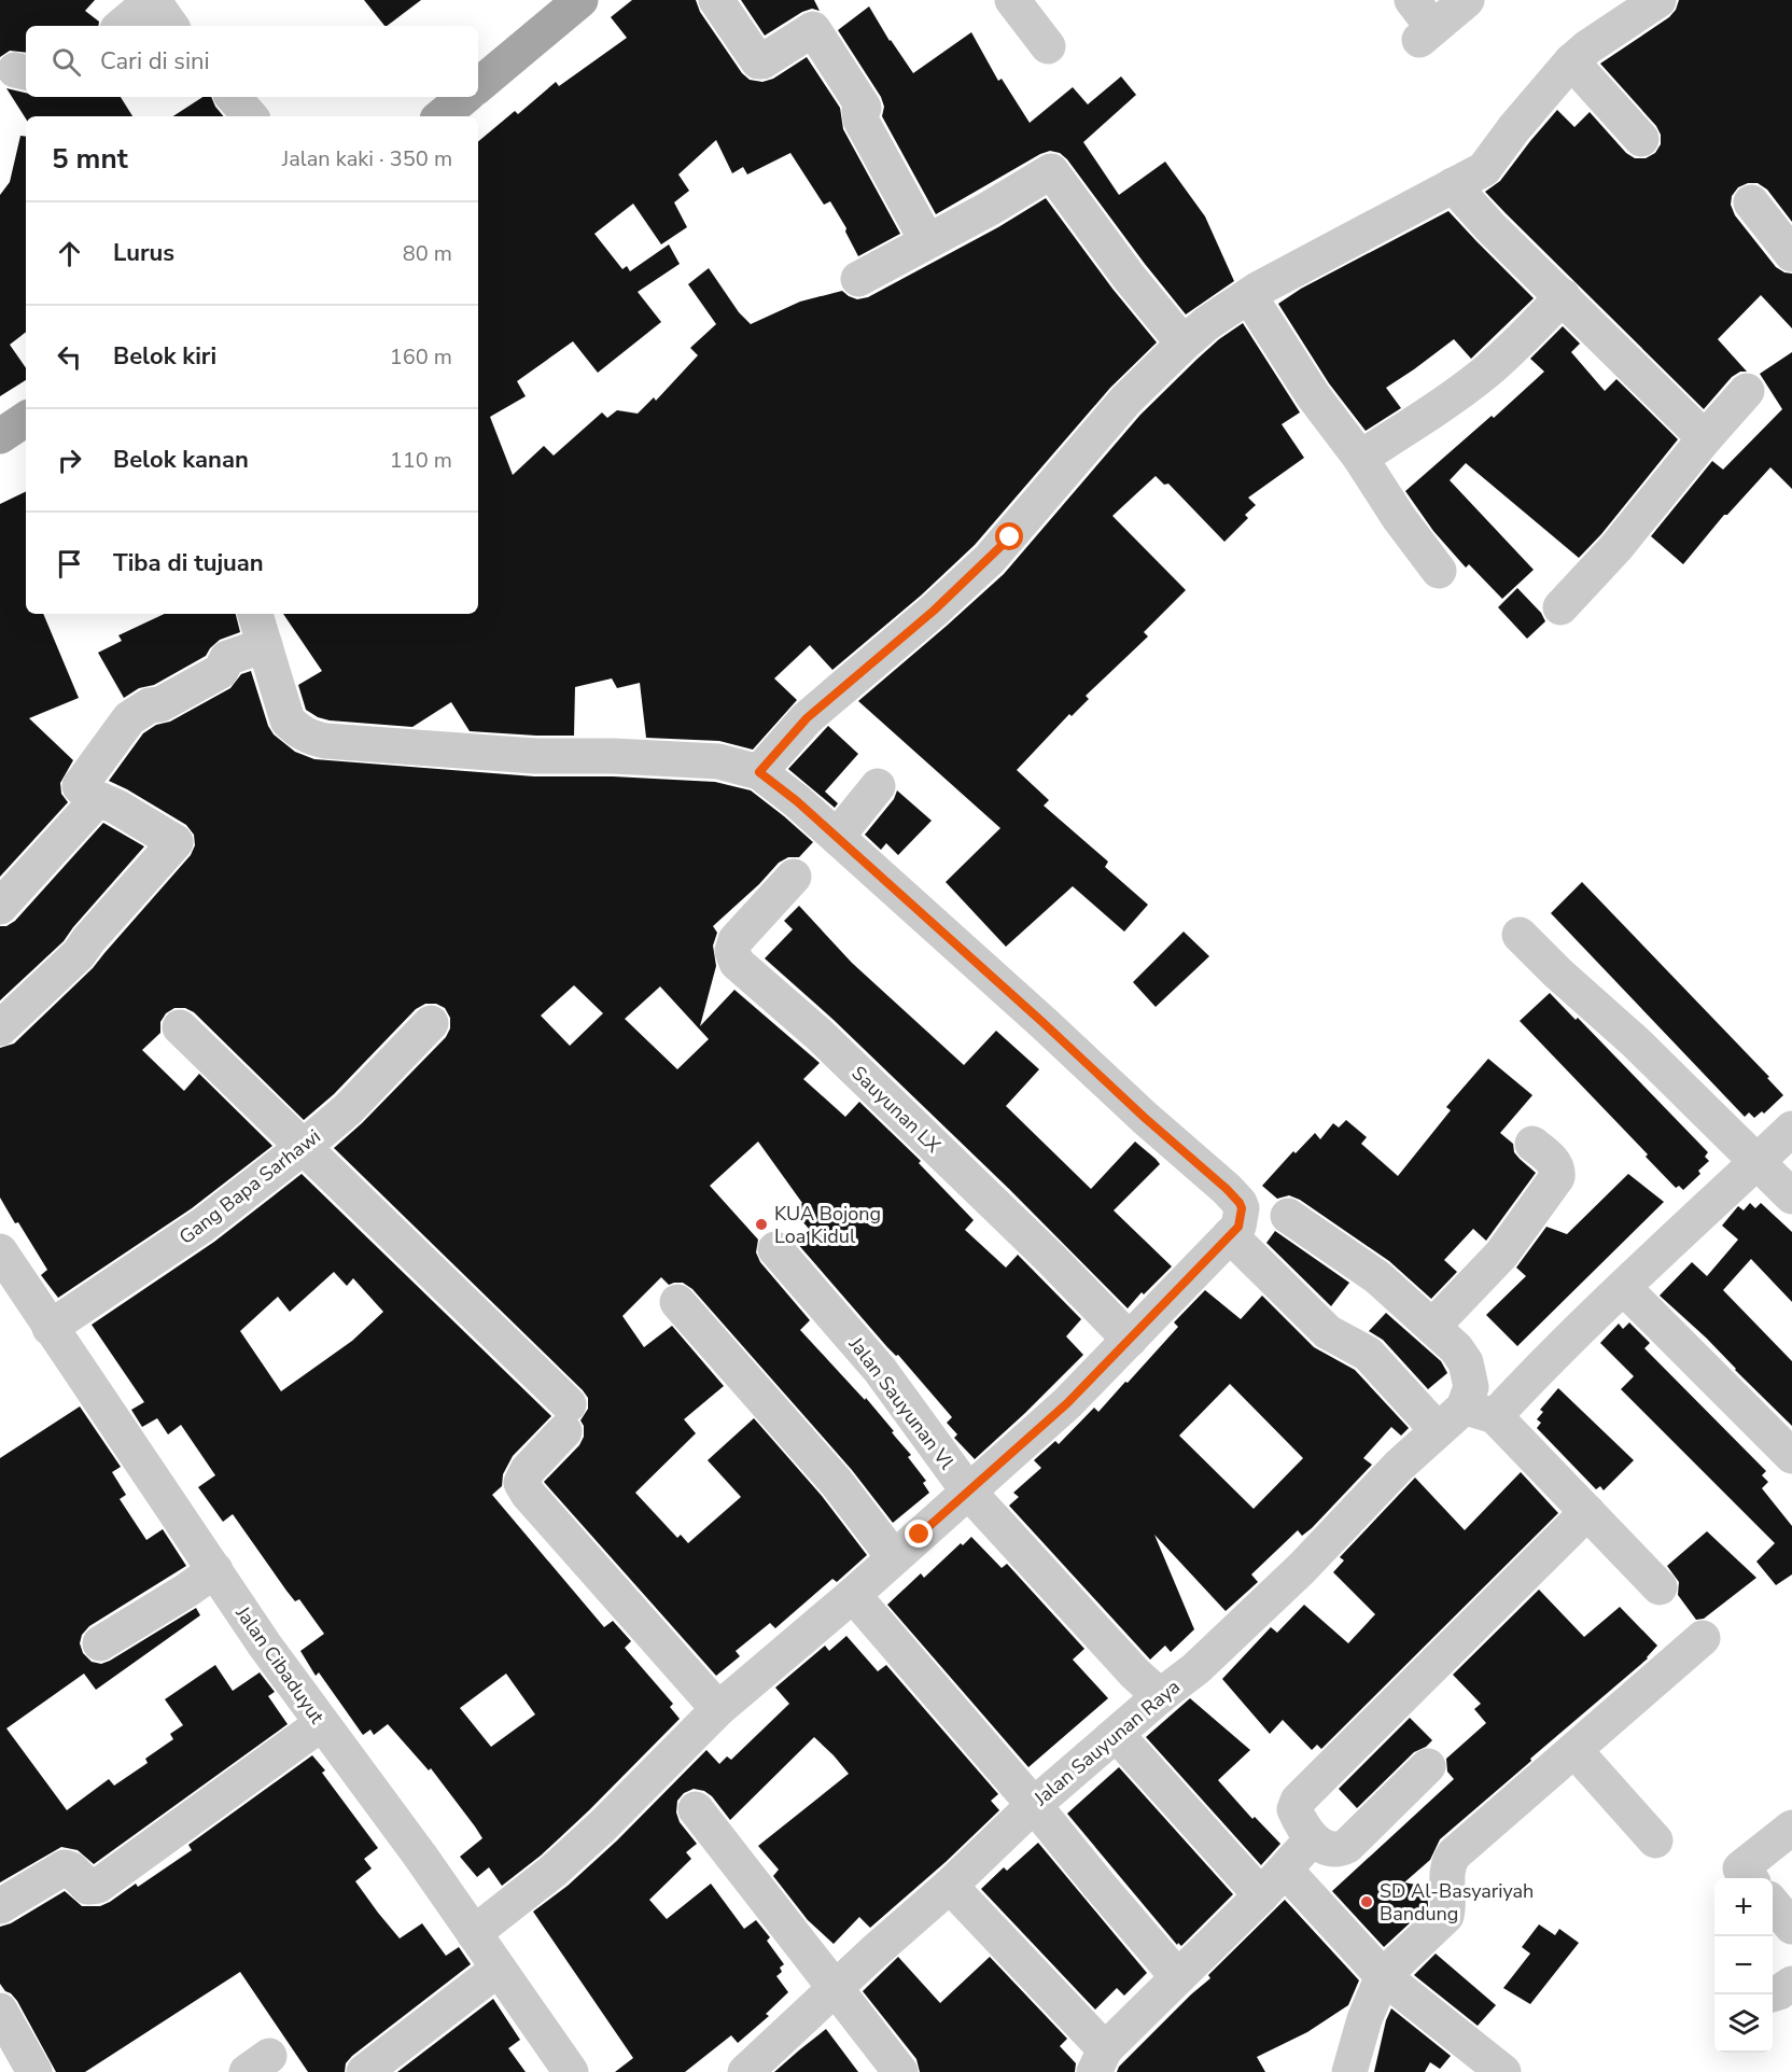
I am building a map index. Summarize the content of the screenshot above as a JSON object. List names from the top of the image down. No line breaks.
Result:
{"streets":{"street":["Sauyunan LX","Gang Bapa Sarhawi","Jalan Sauyunan Vl","Jalan Cibaduyut","Jalan Sauyunan Raya"]},"crossings":[["Gang Bapa Sarhawi","Jalan Cibaduyut"],["Jalan Sauyunan Vl","Jalan Sauyunan Raya"]],"places":["KUA Bojong Loa Kidul","SD Al-Basyariyah Bandung"],"page":{"search":"Cari di sini","heading":["5 mnt","Jalan kaki · 350 m"],"list":[["Lurus","80 m"],["Belok kiri","160 m"],["Belok kanan","110 m"],"Tiba di tujuan"],"map_buttons":["+","−"]}}
